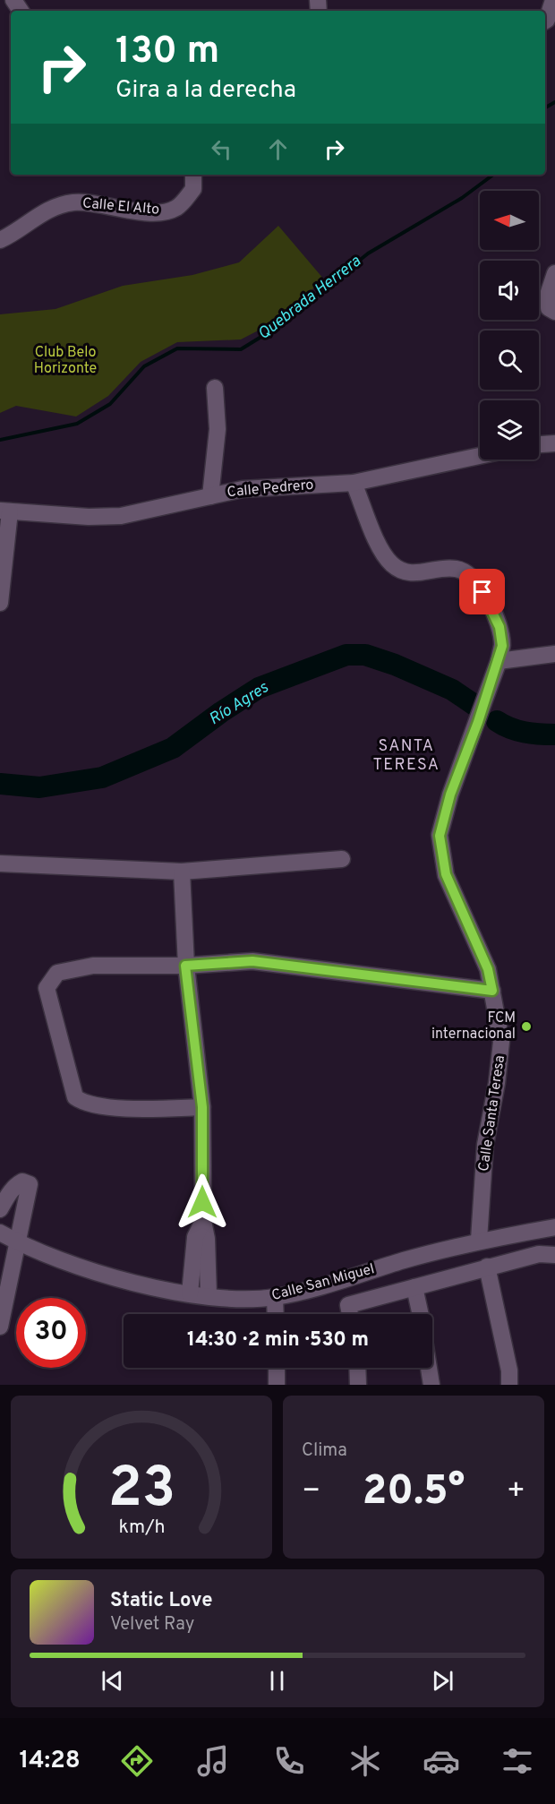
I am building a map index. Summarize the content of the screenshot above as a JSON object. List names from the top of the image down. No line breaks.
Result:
{"streets":{"street":["Calle El Alto","Calle Pedrero","Calle Santa Teresa","Calle San Miguel"]},"crossings":[["Calle Pedrero","Calle Santa Teresa"],["Calle Santa Teresa","Calle San Miguel"]],"districts":["SANTA TERESA"],"water":["Quebrada Herrera","Río Agres"],"parks":["Club Belo Horizonte"],"places":["FCM internacional"],"north":"left","page":{"turn":["130 m","Gira a la derecha"],"limit":"30","trip":"14:30 · 2 min · 530 m","tile":"Clima","heat":["−","20.5°","+"],"song":["Static Love","Velvet Ray"],"tabs":"14:28","gauge":["23","km/h"]}}
